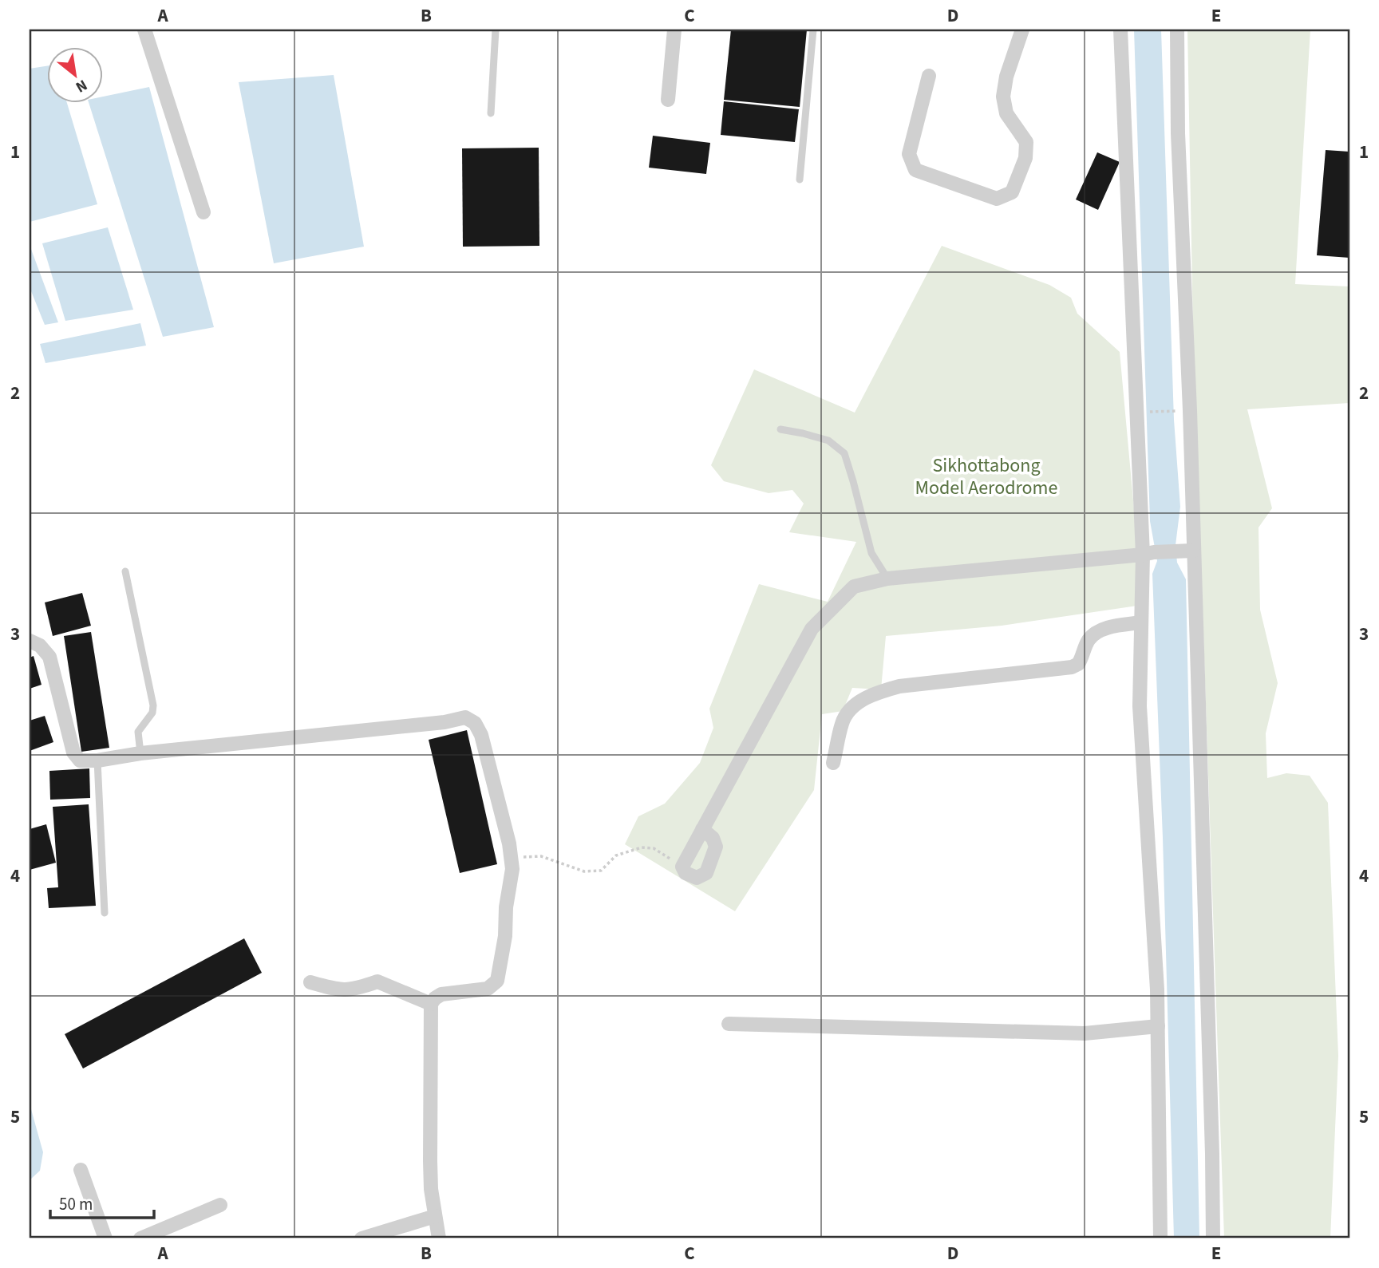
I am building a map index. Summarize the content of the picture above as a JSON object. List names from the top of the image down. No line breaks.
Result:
{"parks":["Sikhottabong Model Aerodrome"],"scale_bar":"50 m","north":"bottom right","grid":{"columns":["A","B","C","D","E"],"rows":["1","2","3","4","5"]}}
